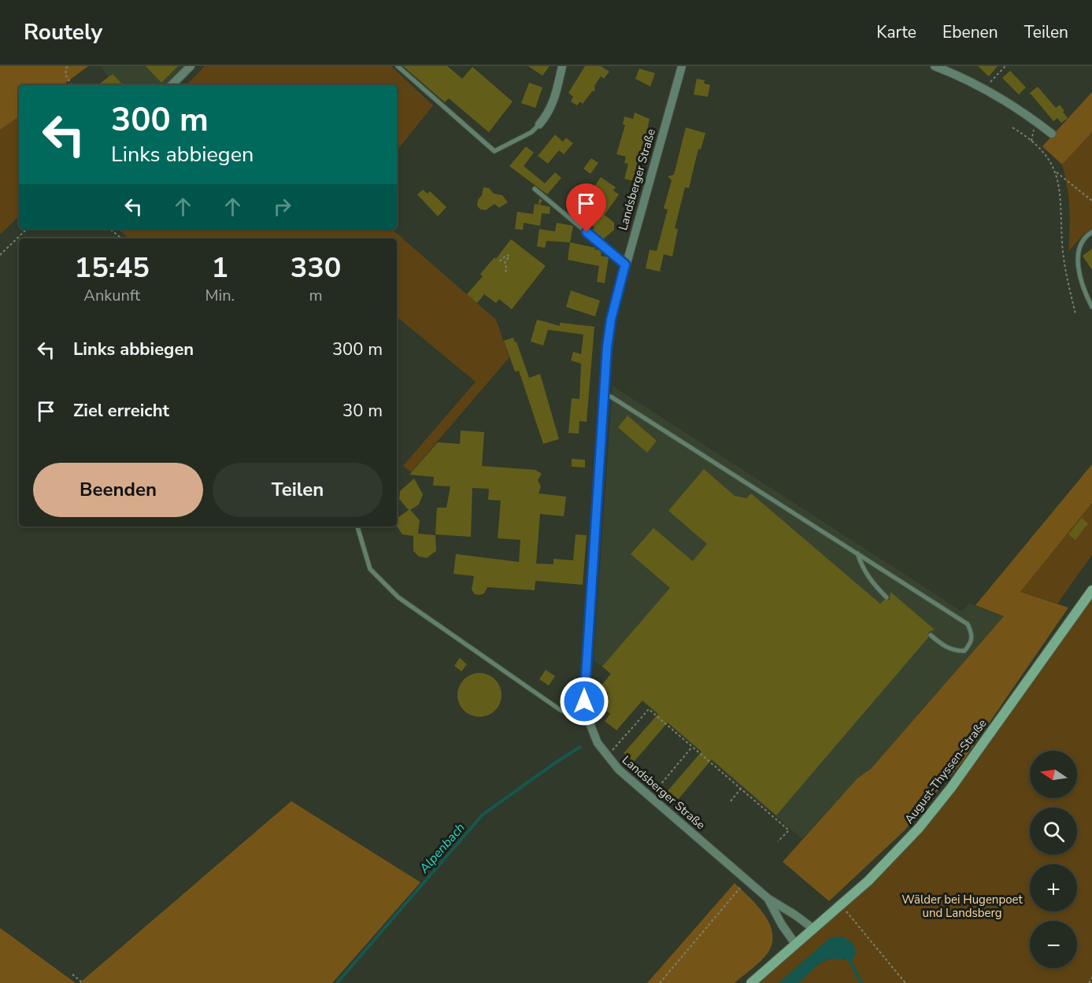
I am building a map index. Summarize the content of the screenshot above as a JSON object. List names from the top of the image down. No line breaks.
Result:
{"streets":{"main road":["August-Thyssen-Straße"],"street":["Landsberger Straße"]},"crossings":[["Landsberger Straße","August-Thyssen-Straße"]],"water":["Alpenbach"],"parks":["Wälder bei Hugenpoet und Landsberg"],"north":"left","page":{"header":"Routely","nav":["Karte","Ebenen","Teilen"],"turn":["300 m","Links abbiegen"],"eta":["15:45","Ankunft","1","Min.","330","m"],"list":[{"name":"Links abbiegen","value":"300 m"},{"name":"Ziel erreicht","value":"30 m"}],"buttons":["Beenden","Teilen"],"map_buttons":["+","−"]}}
